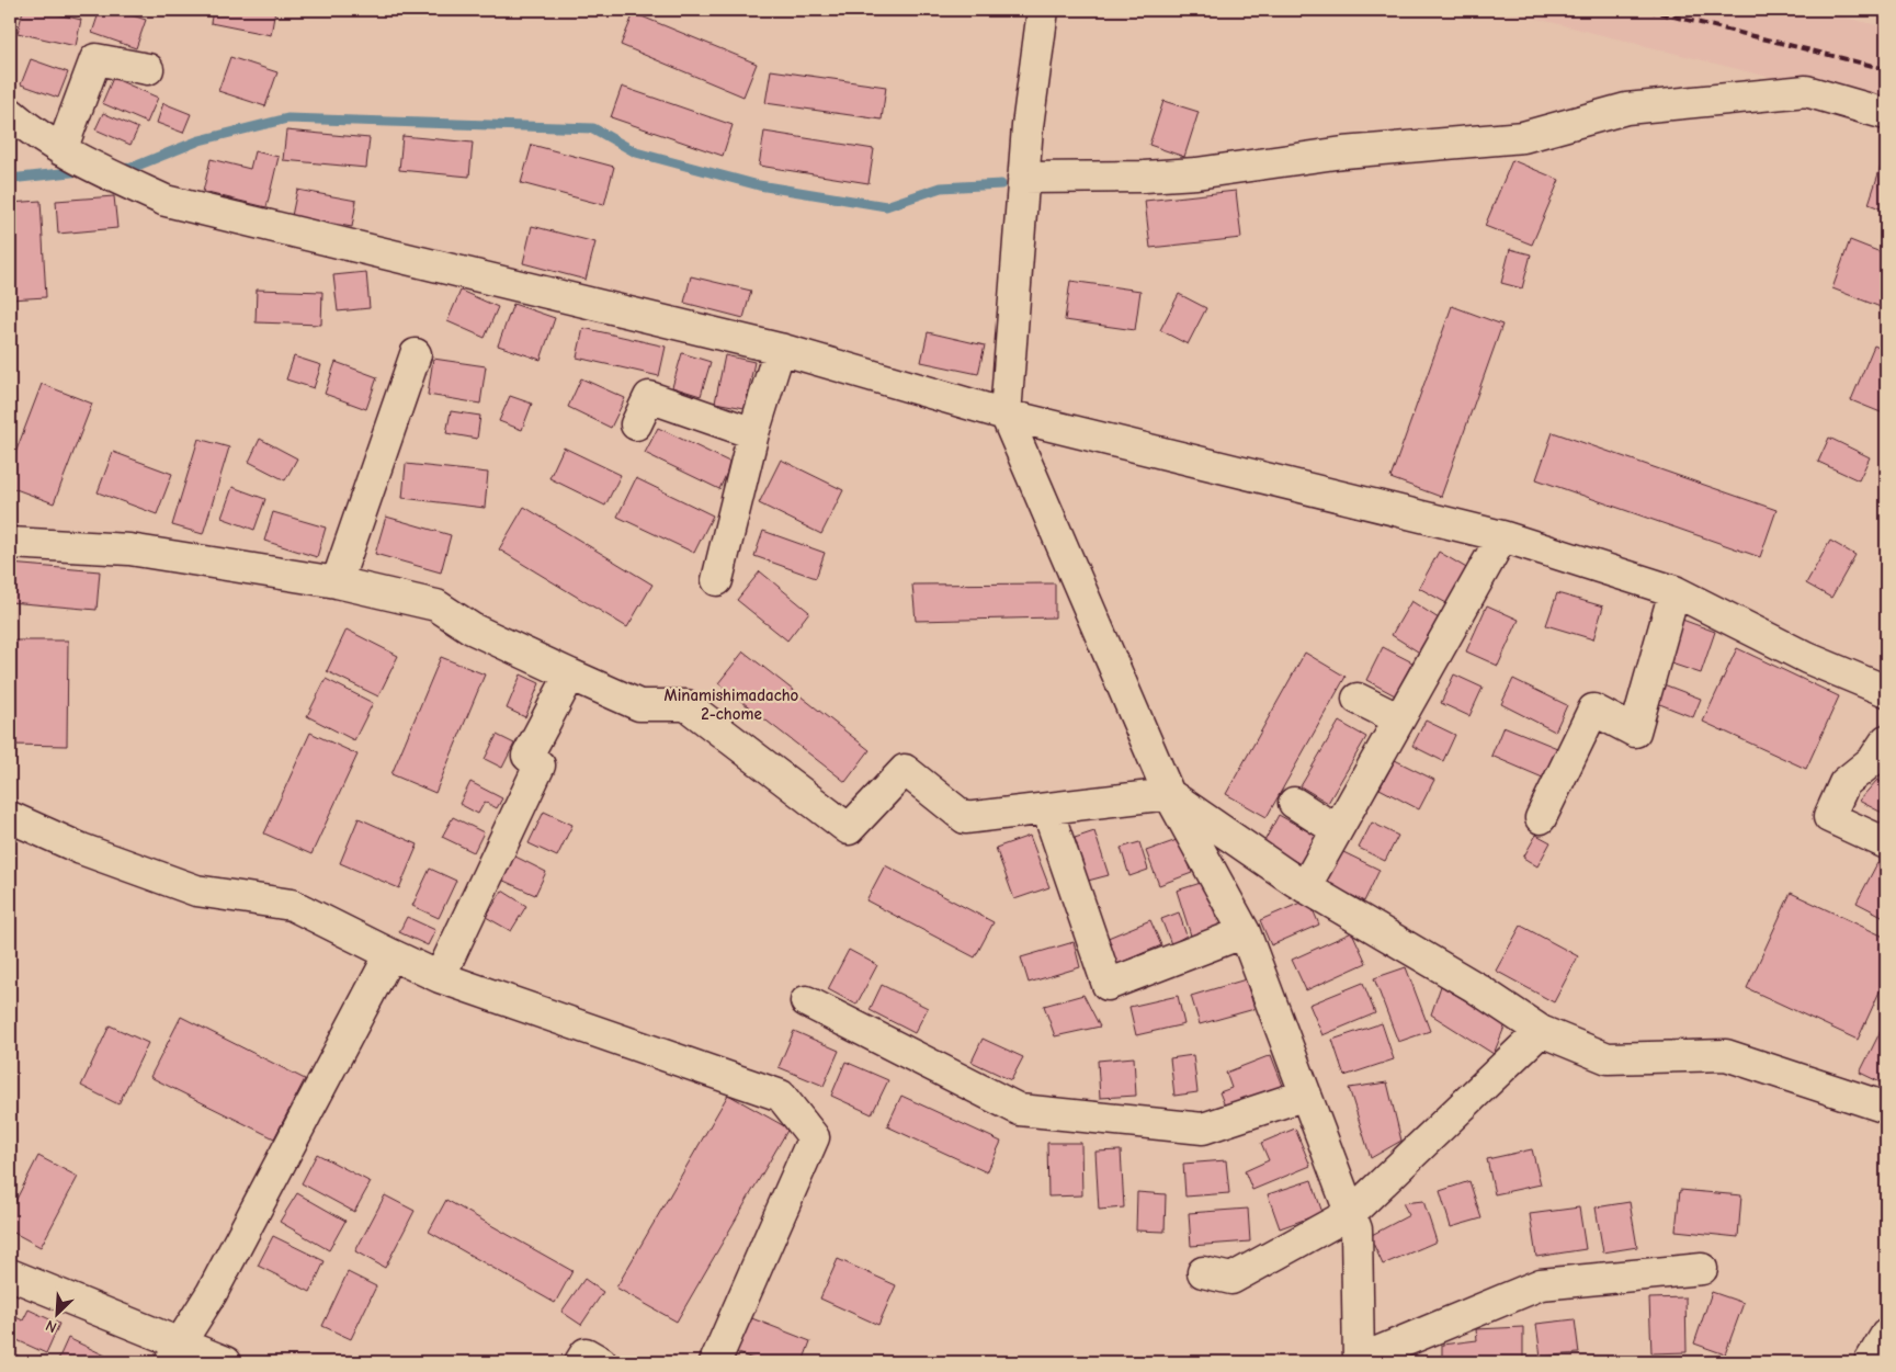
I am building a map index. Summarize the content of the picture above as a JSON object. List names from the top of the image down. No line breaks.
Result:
{"districts":["Minamishimadacho 2-chome"],"north":"bottom left"}
